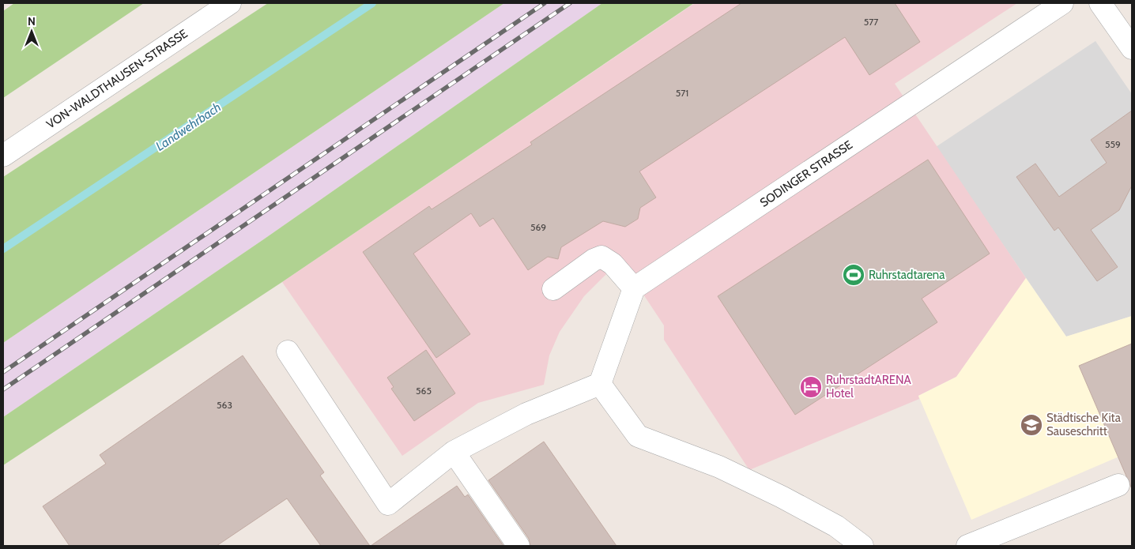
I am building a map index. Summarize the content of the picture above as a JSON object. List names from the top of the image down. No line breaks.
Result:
{"streets":{"street":["VON-WALDTHAUSEN-STRASSE","SODINGER STRASSE"]},"water":["Landwehrbach"],"places":{"sports":["Ruhrstadtarena"],"hotel":["RuhrstadtARENA Hotel"],"school or university":["Städtische Kita Sauseschritt"]},"house_numbers":["577","571","559","569","565","563"],"north":"top"}
